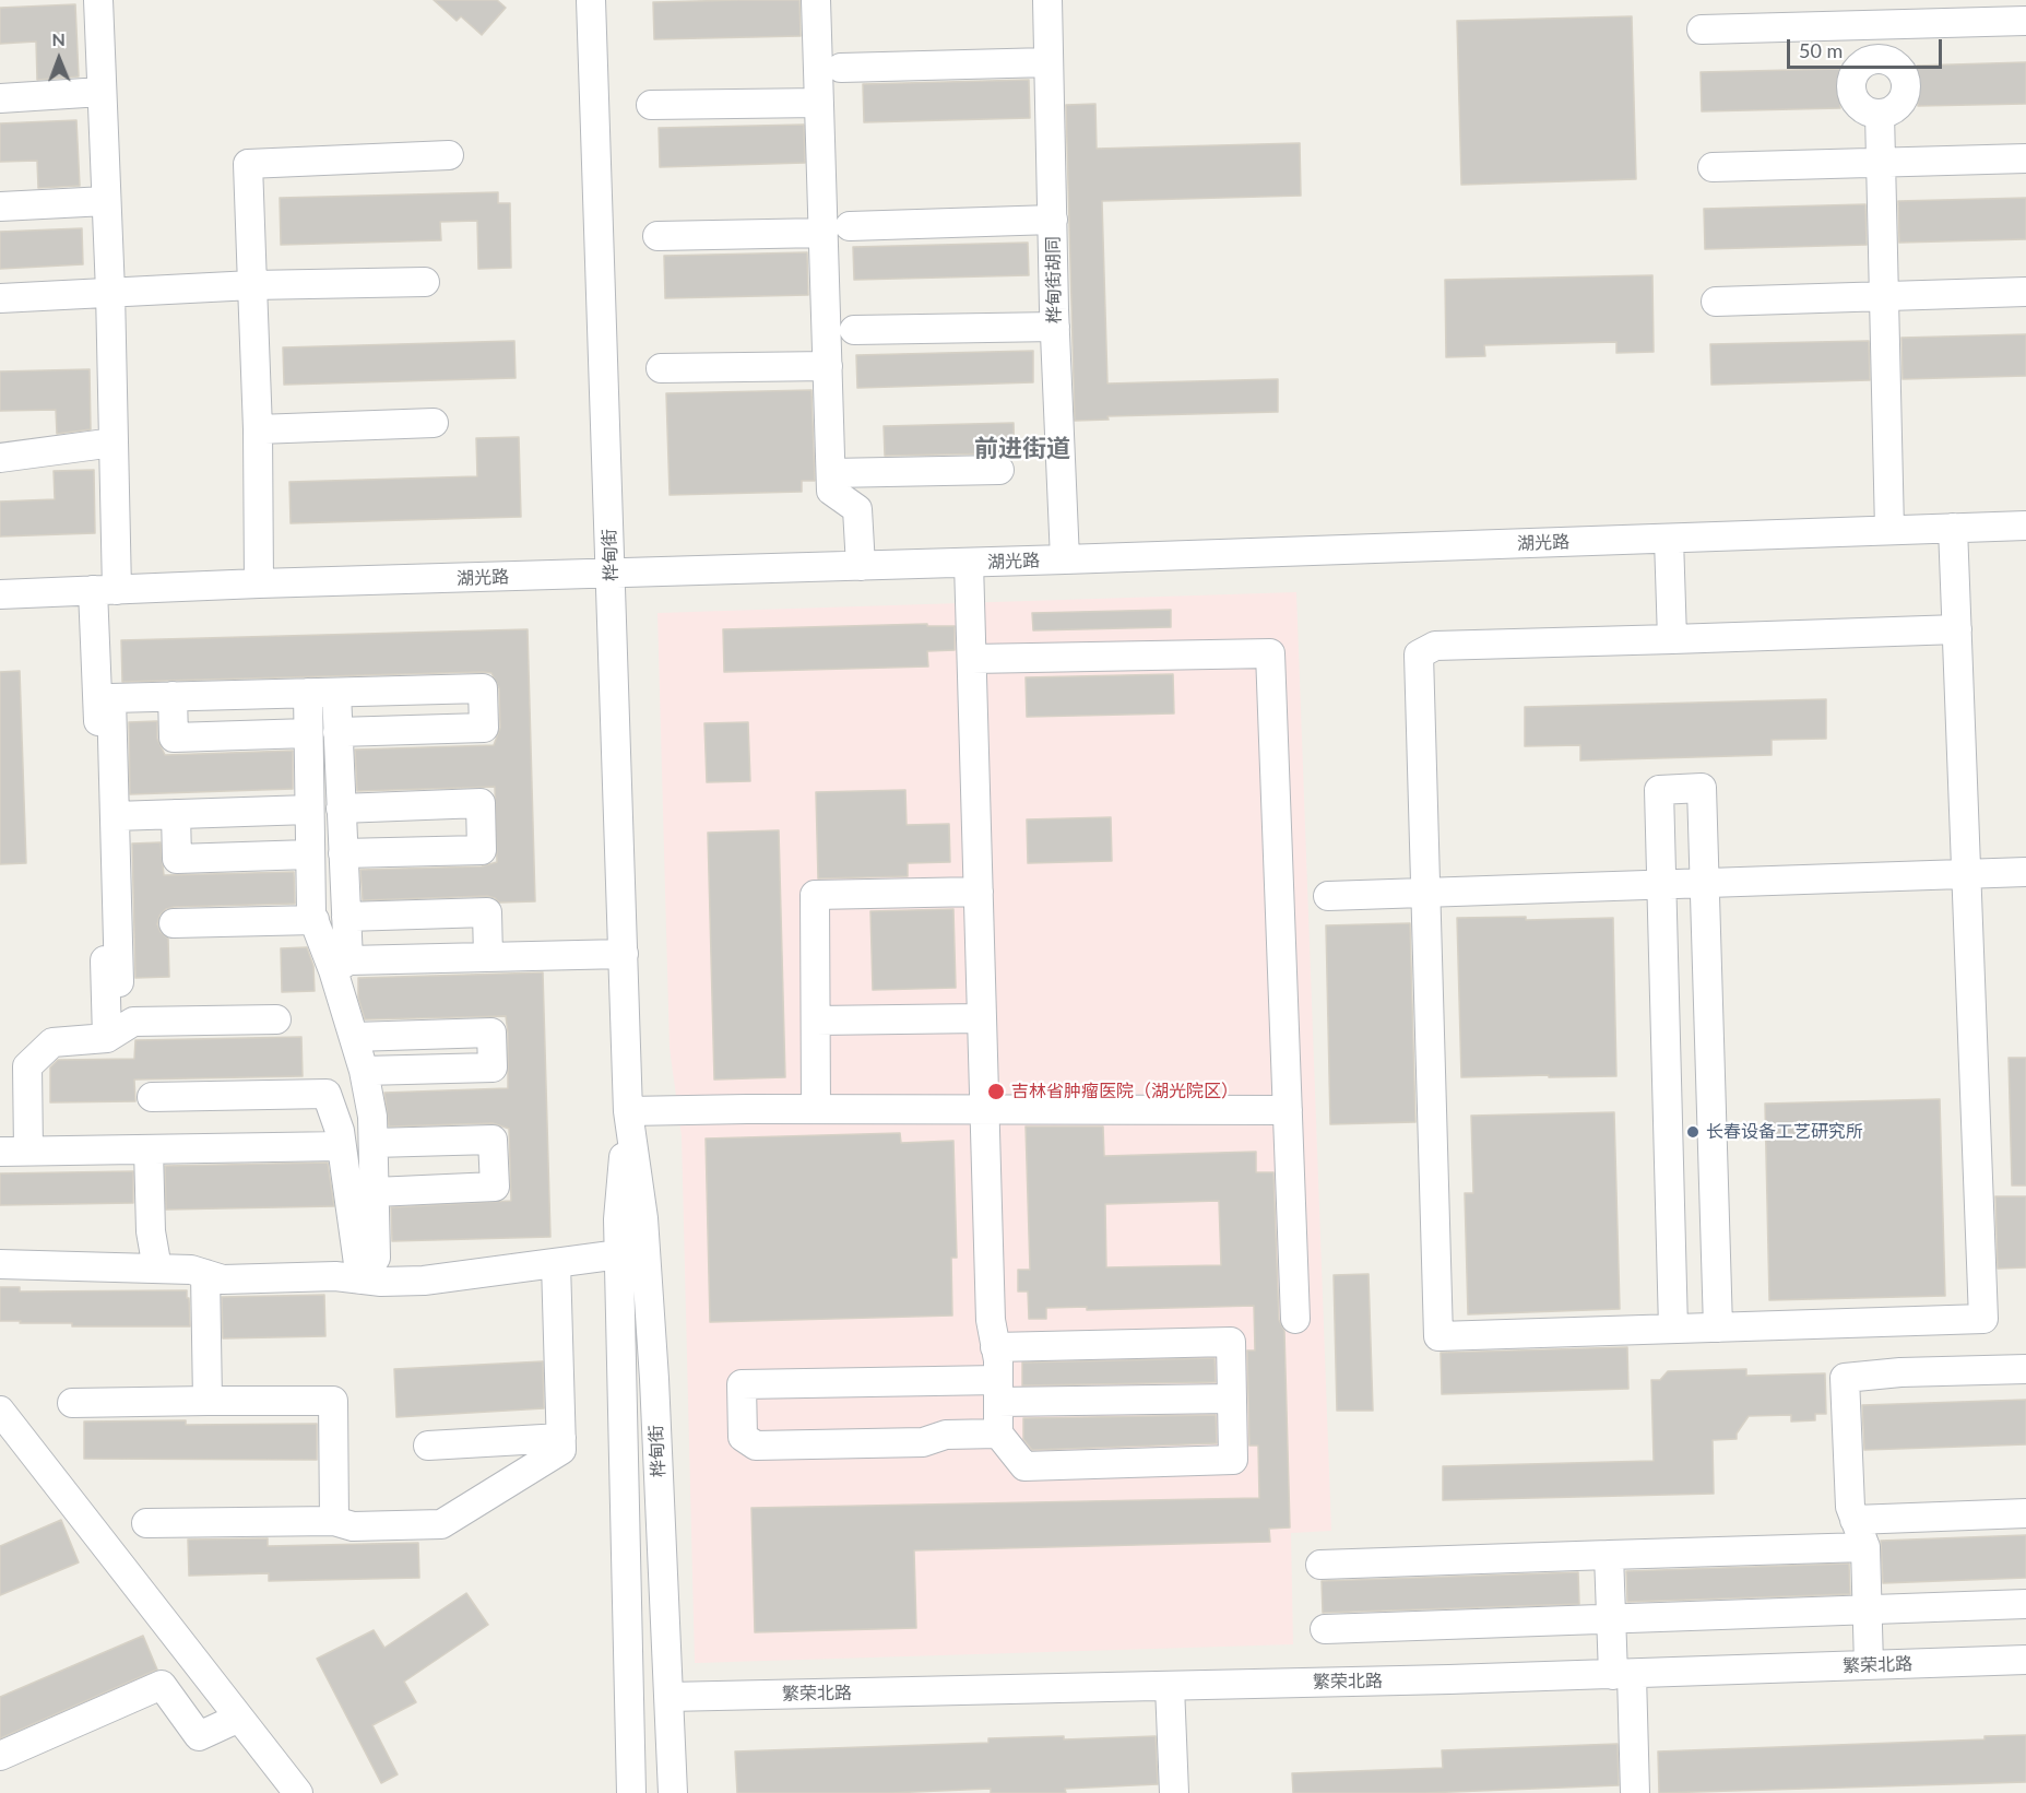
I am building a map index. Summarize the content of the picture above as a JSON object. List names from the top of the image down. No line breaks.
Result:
{"streets":{"street":["桦甸街胡同","湖光路","桦甸街","繁荣北路"]},"crossings":[["桦甸街胡同","湖光路"],["湖光路","桦甸街"],["桦甸街","繁荣北路"]],"districts":["前进街道"],"places":["吉林省肿瘤医院（湖光院区）","长春设备工艺研究所"],"scale_bar":"50 m","north":"top"}
